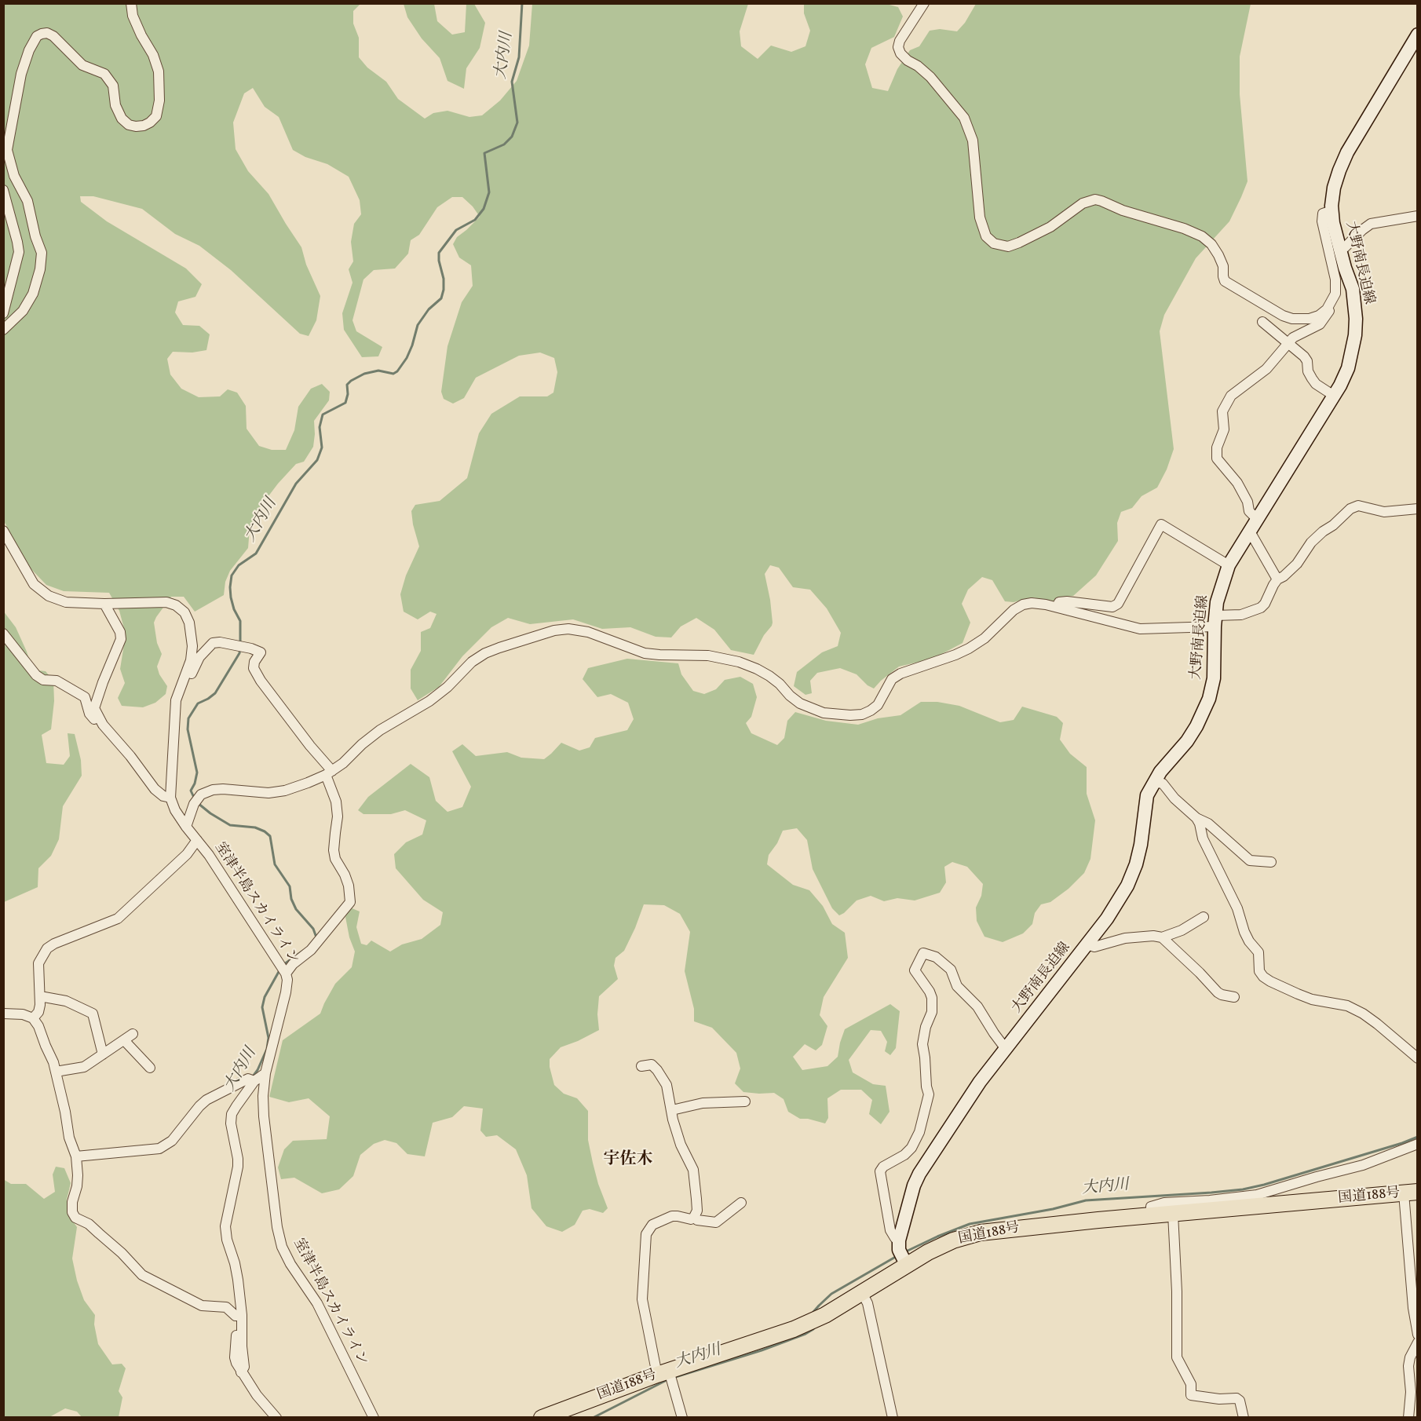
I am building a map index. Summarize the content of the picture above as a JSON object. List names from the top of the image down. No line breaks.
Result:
{"streets":{"highway":["国道188号"],"main road":["大野南長迫線"],"street":["室津半島スカイライン"]},"crossings":[["大野南長迫線","国道188号"]],"districts":["宇佐木"],"water":["大内川"]}
